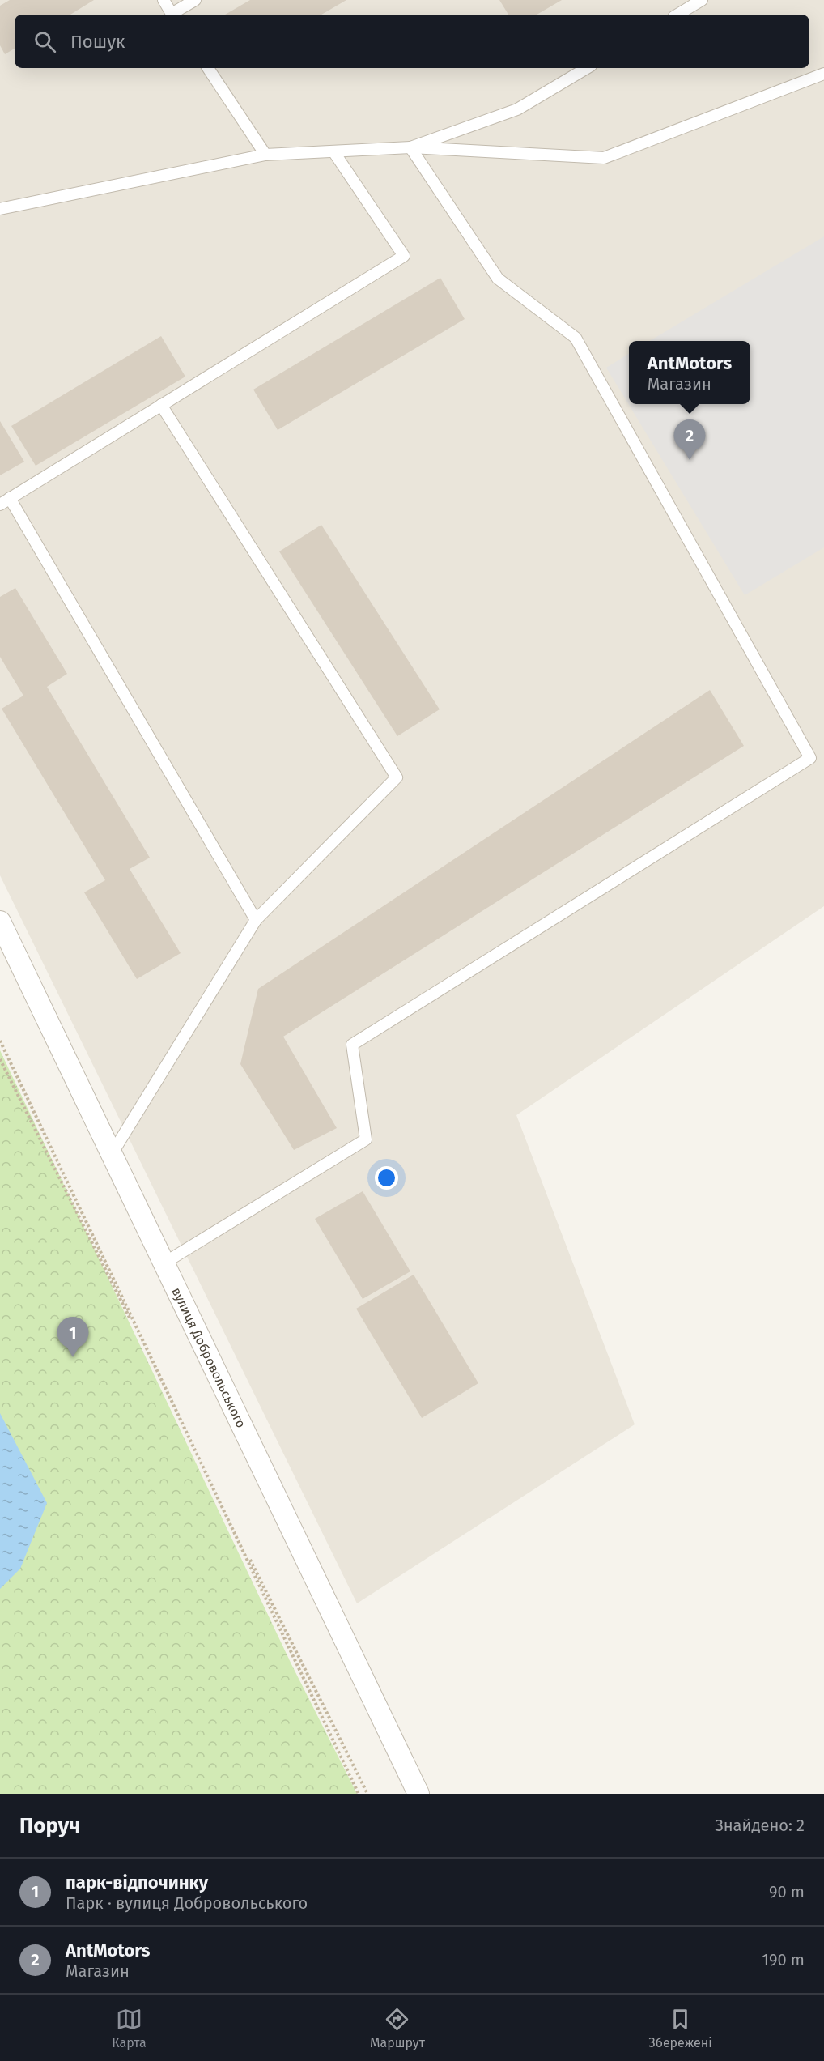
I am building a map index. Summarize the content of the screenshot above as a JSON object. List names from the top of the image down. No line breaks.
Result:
{"streets":{"street":["вулиця Добровольського"]},"page":{"search":"Пошук","popup":["AntMotors","Магазин"],"pins":["2","1"],"heading":["Поруч","Знайдено: 2"],"list":[{"mark":"1","name":"парк-відпочинку","note":"Парк · вулиця Добровольського","value":"90 m"},{"mark":"2","name":"AntMotors","note":"Магазин","value":"190 m"}],"nav":["Карта","Маршрут","Збережені"]}}
